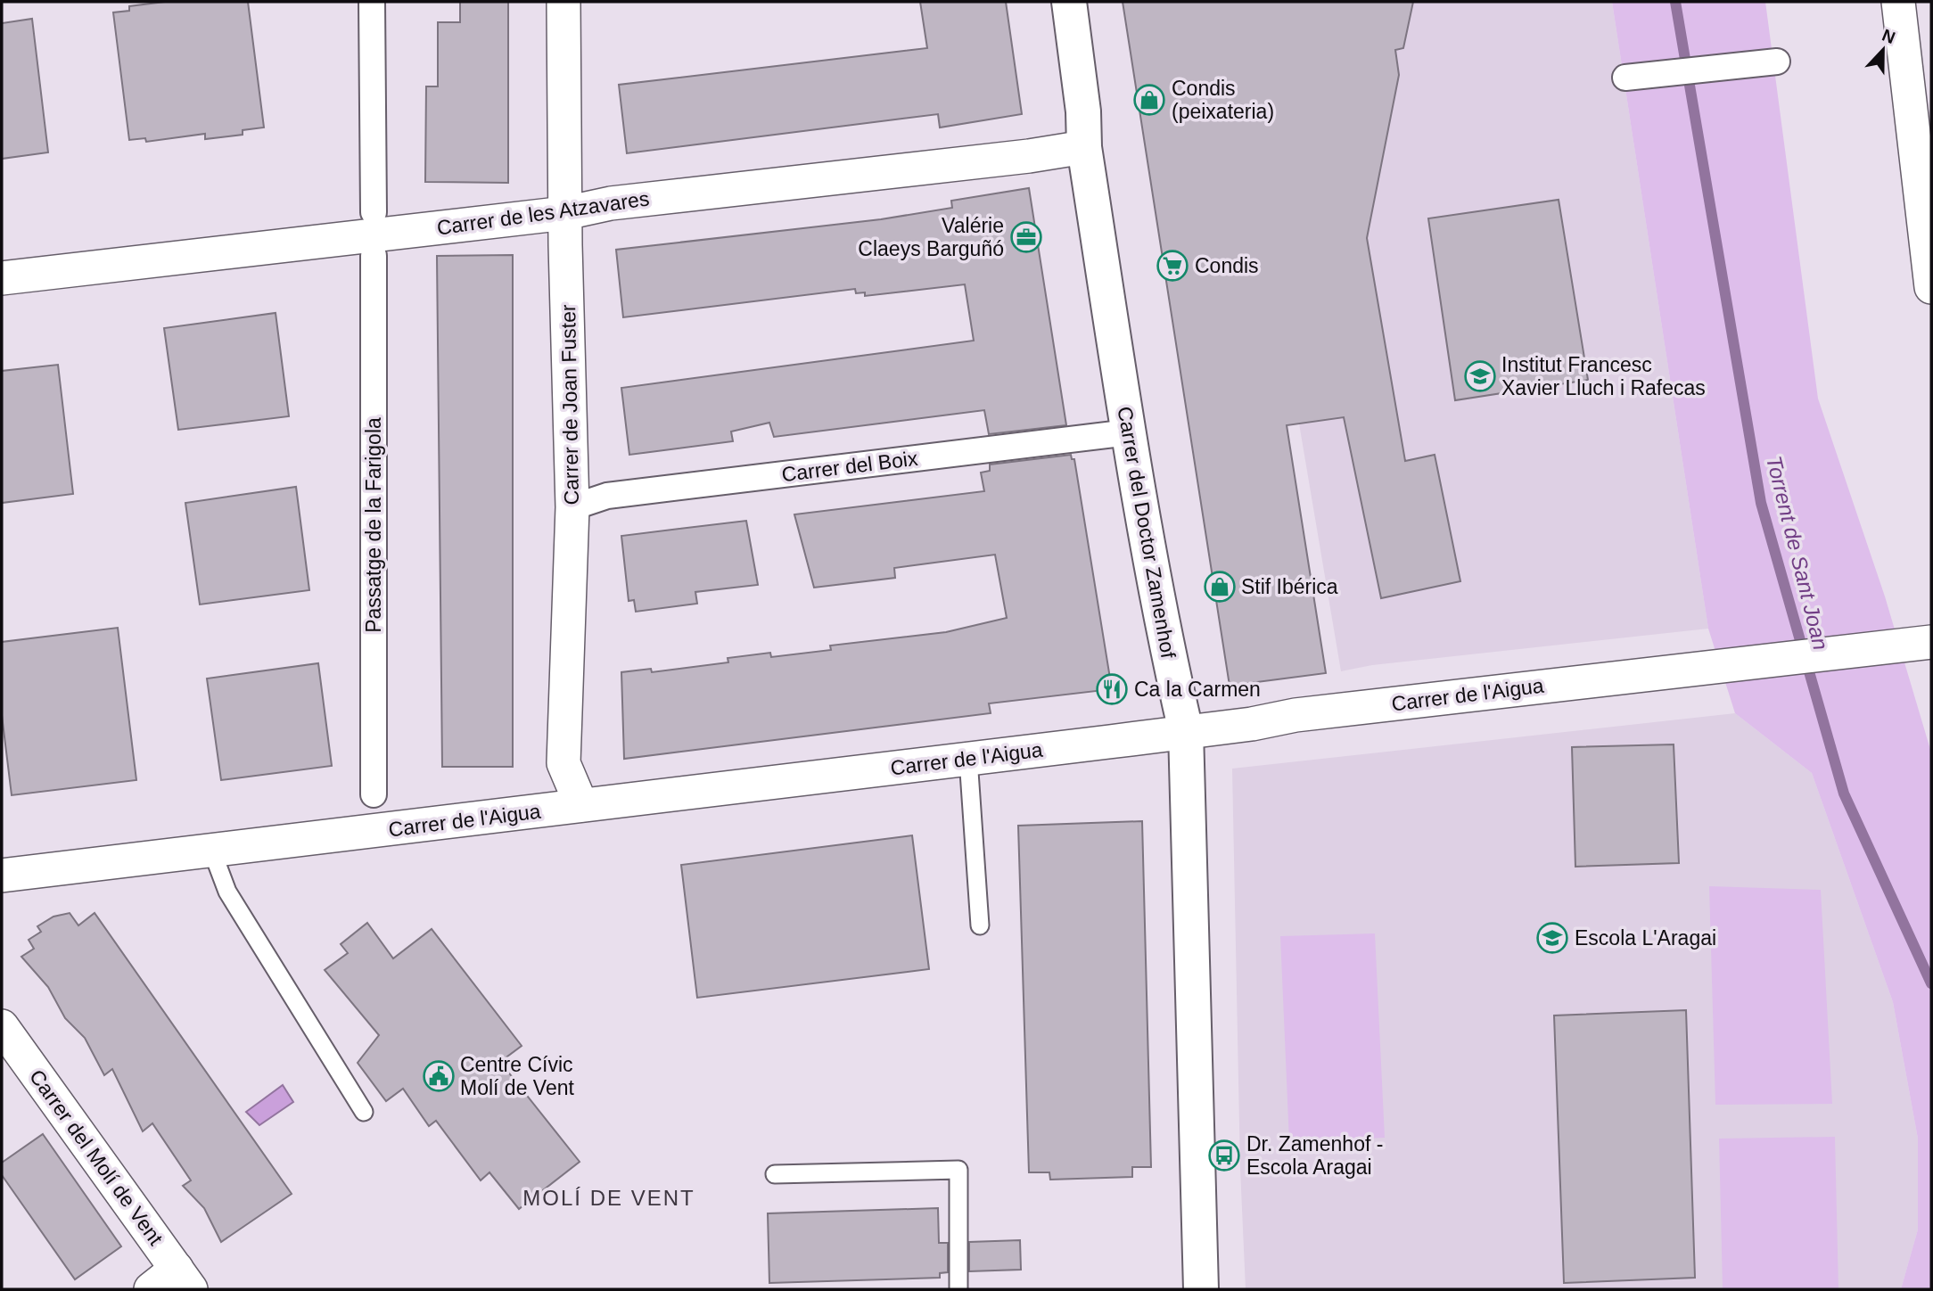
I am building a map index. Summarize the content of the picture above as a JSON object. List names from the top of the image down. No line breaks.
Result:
{"streets":{"street":["Carrer de les Atzavares","Carrer de Joan Fuster","Carrer del Boix","Passatge de la Farigola","Carrer del Doctor Zamenhof","Carrer de l'Aigua","Carrer del Molí de Vent"]},"crossings":[["Carrer de les Atzavares","Carrer de Joan Fuster"],["Carrer de les Atzavares","Carrer del Doctor Zamenhof"],["Carrer de Joan Fuster","Carrer del Boix"],["Carrer de Joan Fuster","Carrer de l'Aigua"],["Carrer del Boix","Carrer del Doctor Zamenhof"],["Carrer del Doctor Zamenhof","Carrer de l'Aigua"]],"districts":["MOLÍ DE VENT"],"water":["Torrent de Sant Joan"],"places":{"shop":["Condis (peixateria)","Stif Ibérica"],"office":["Valérie Claeys Barguñó"],"supermarket":["Condis"],"school or university":["Institut Francesc Xavier Lluch i Rafecas","Escola L'Aragai"],"restaurant":["Ca la Carmen"],"public building":["Centre Cívic Molí de Vent"],"bus stop":["Dr. Zamenhof - Escola Aragai"]},"north":"top"}
